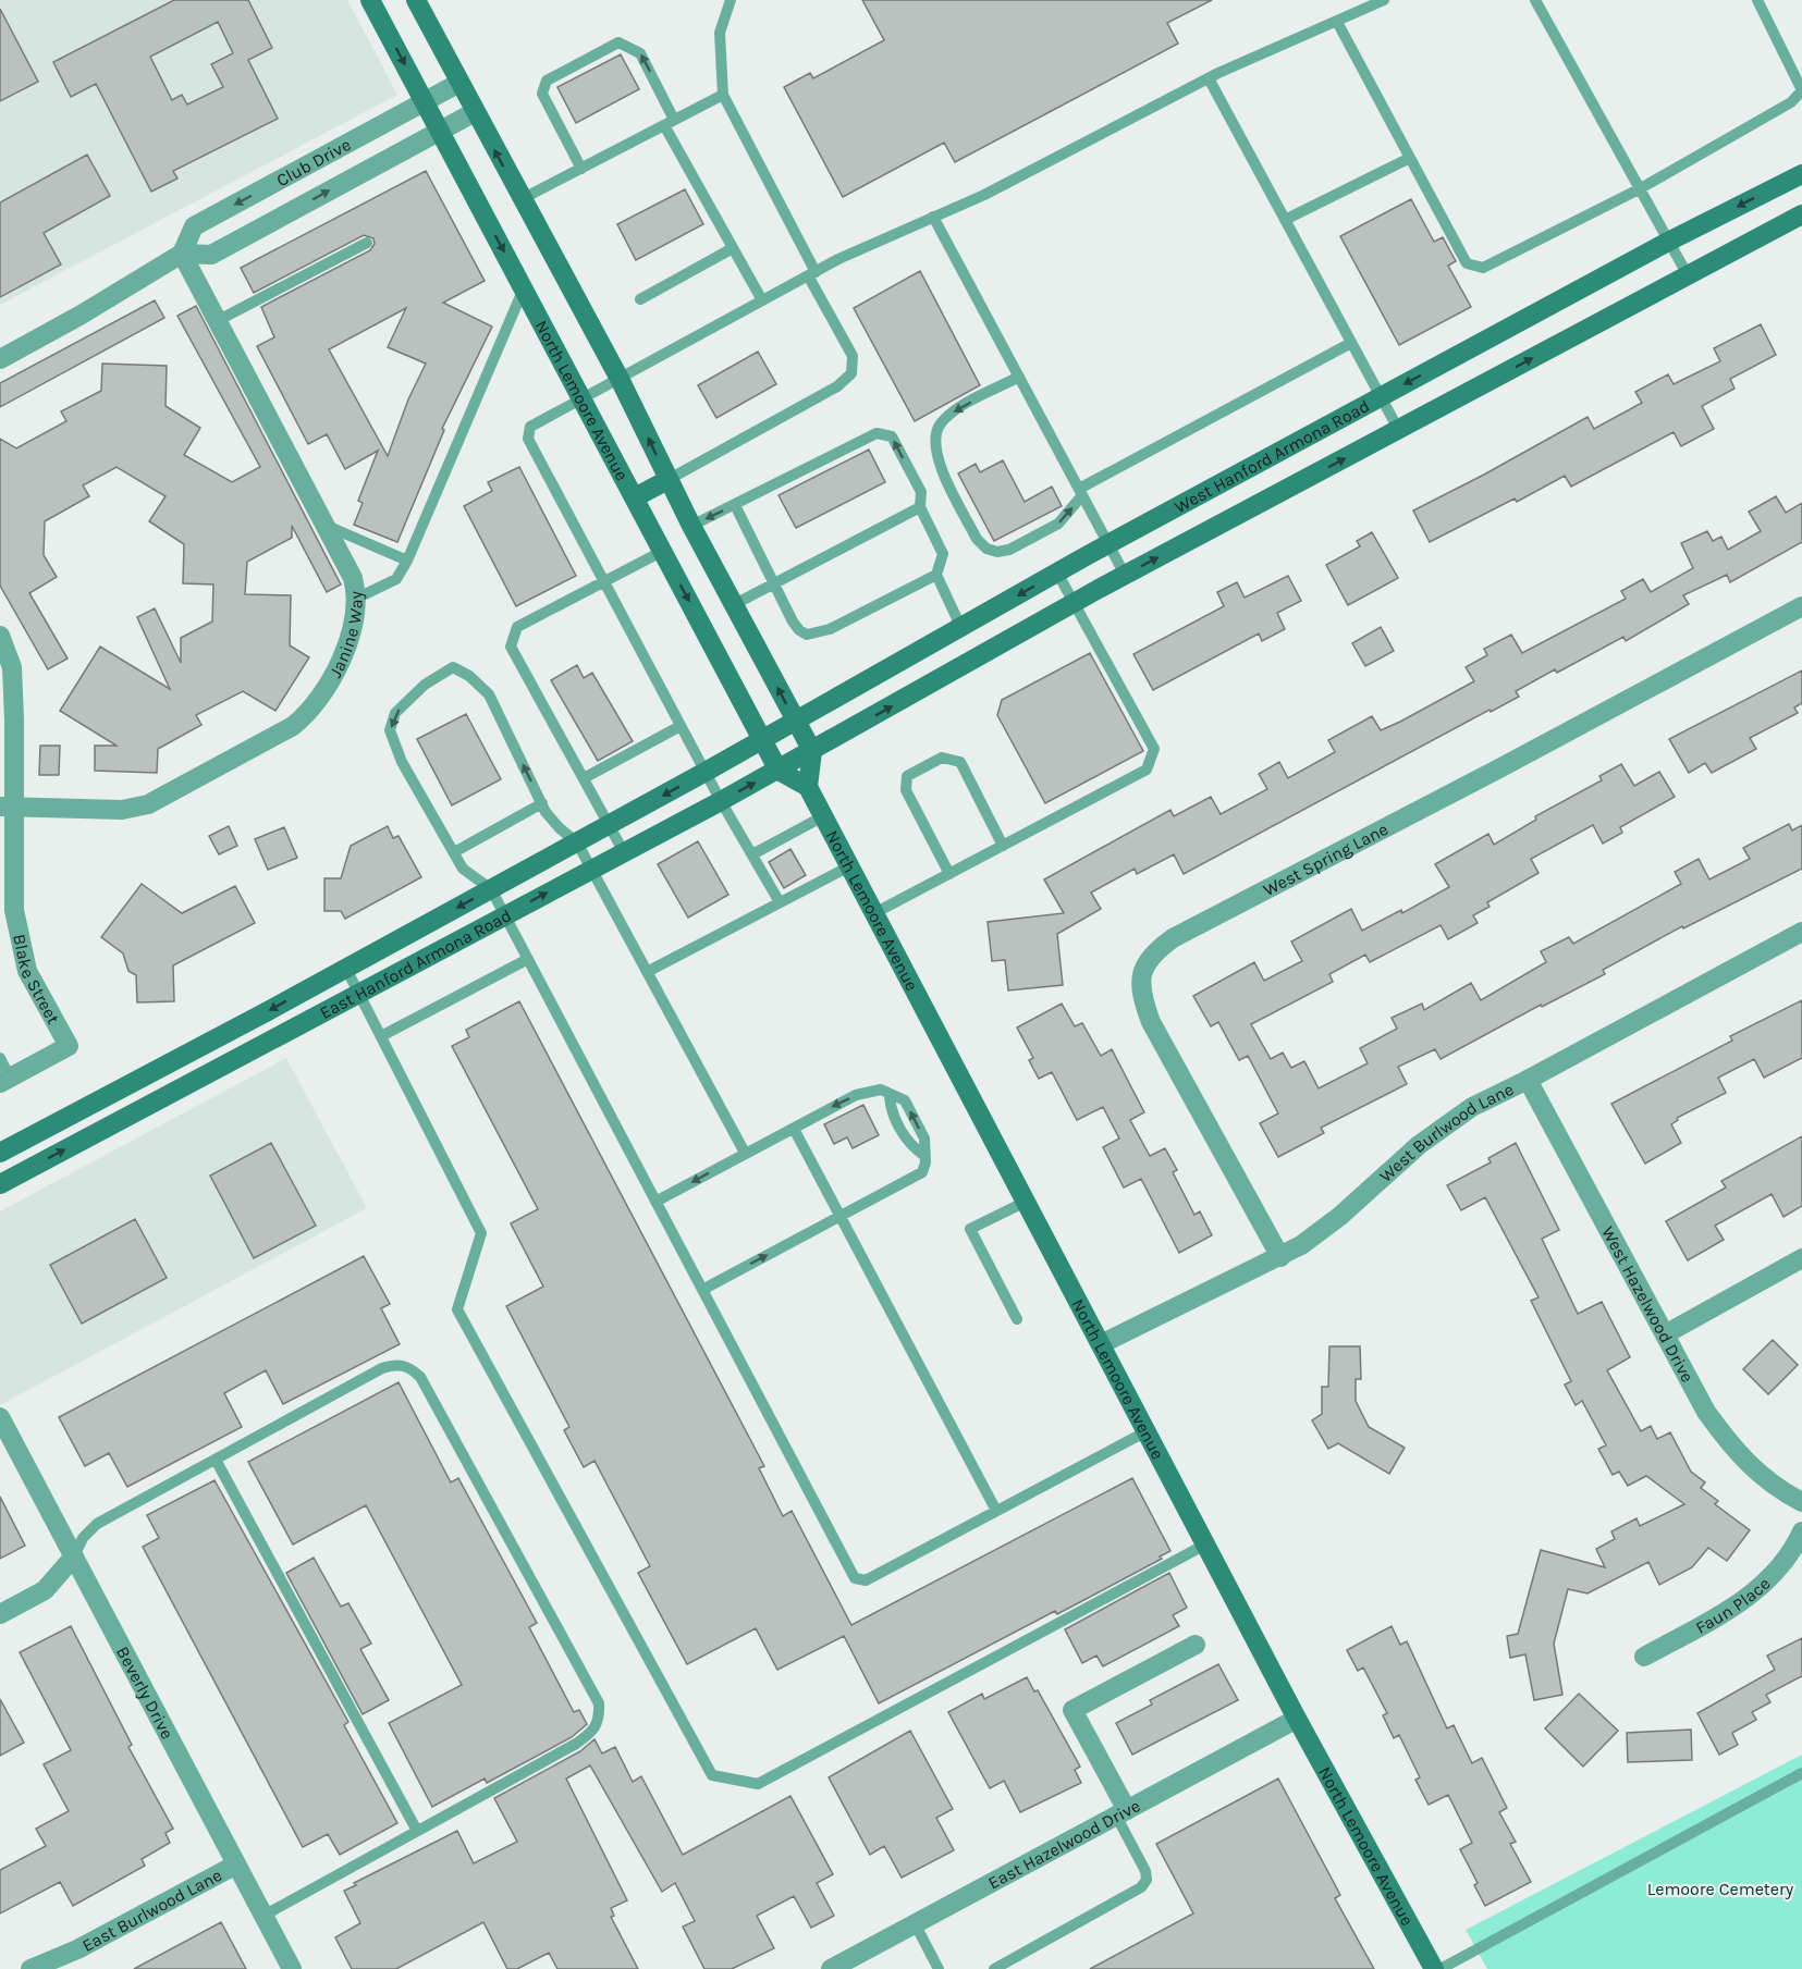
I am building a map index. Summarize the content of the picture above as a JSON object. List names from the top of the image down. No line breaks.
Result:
{"streets":{"main road":["North Lemoore Avenue","West Hanford Armona Road","East Hanford Armona Road"],"street":["Club Drive","Janine Way","West Spring Lane","Blake Street","West Burlwood Lane","West Hazelwood Drive","Faun Place","Beverly Drive","East Hazelwood Drive","East Burlwood Lane"]},"crossings":[["Club Drive","North Lemoore Avenue"],["Club Drive","Janine Way"],["North Lemoore Avenue","West Hanford Armona Road"],["North Lemoore Avenue","East Hanford Armona Road"],["North Lemoore Avenue","West Burlwood Lane"],["North Lemoore Avenue","East Hazelwood Drive"],["West Hanford Armona Road","East Hanford Armona Road"],["Janine Way","Blake Street"],["West Spring Lane","West Burlwood Lane"],["West Burlwood Lane","West Hazelwood Drive"],["Beverly Drive","East Burlwood Lane"]],"parks":["Lemoore Cemetery"]}
